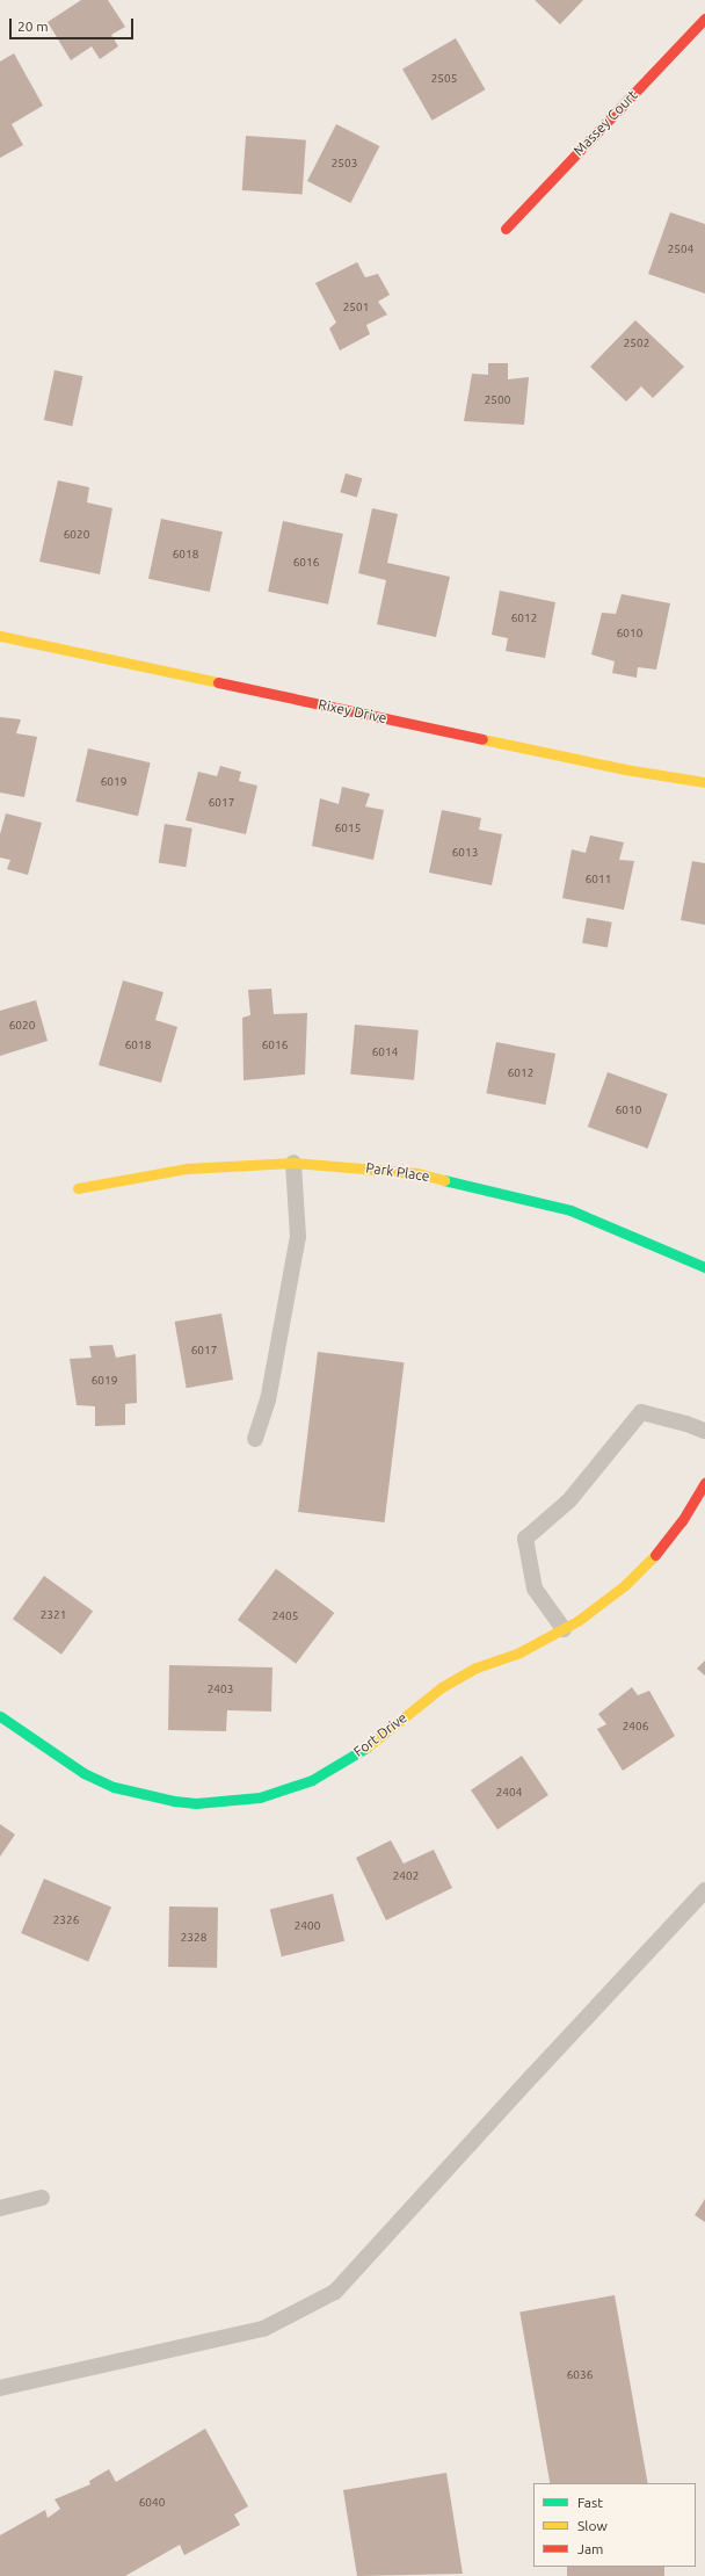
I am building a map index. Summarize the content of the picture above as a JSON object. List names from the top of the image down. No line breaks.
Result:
{"streets":{"street":["Massey Court","Rixey Drive","Park Place","Fort Drive"]},"house_numbers":["2505","2503","2504","2501","2502","2500","6020","6018","6016","6012","6010","6019","6017","6015","6013","6011","6020","6018","6016","6014","6012","6010","6017","6019","2321","2405","2403","2406","2404","2402","2326","2400","2328","6036","6040"],"legend":["Fast","Slow","Jam"],"scale_bar":"20 m"}
